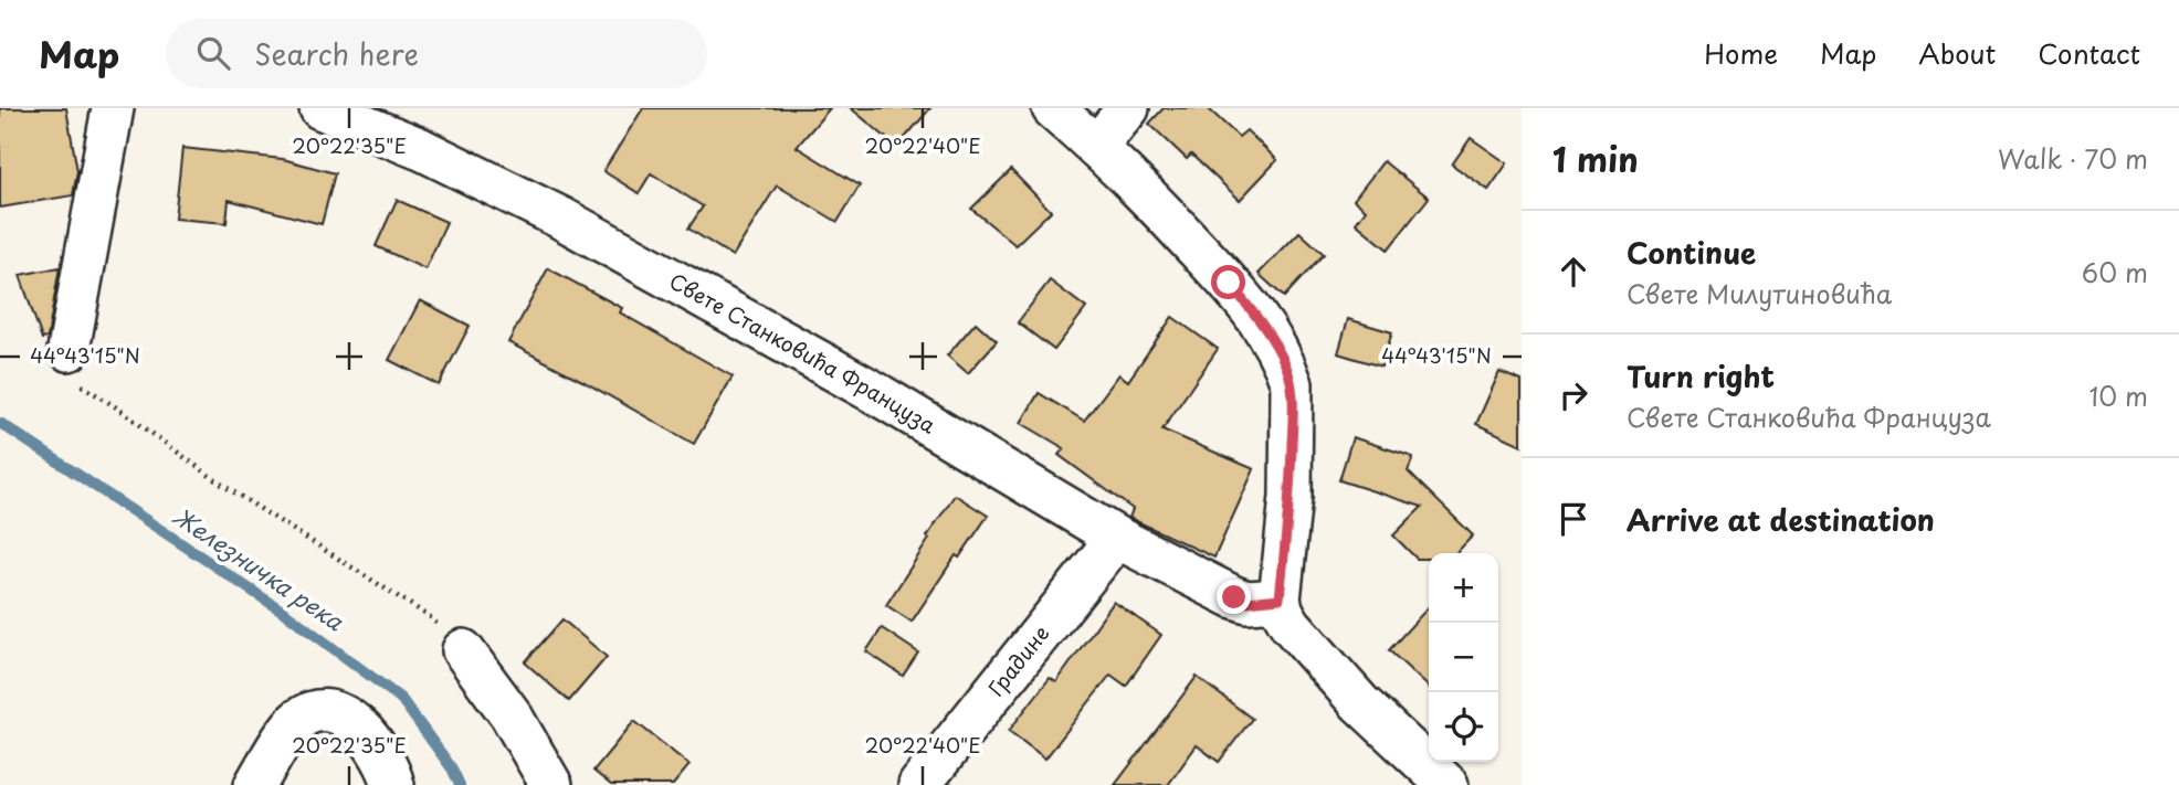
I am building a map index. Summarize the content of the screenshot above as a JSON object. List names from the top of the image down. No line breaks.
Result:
{"streets":{"street":["Свете Станковића Француза","Градине"]},"crossings":[["Свете Станковића Француза","Градине"]],"water":["Железничка река"],"page":{"header":"Map","search":"Search here","nav":["Home","Map","About","Contact"],"heading":["1 min","Walk · 70 m"],"list":[["Continue","Свете Милутиновића","60 m"],["Turn right","Свете Станковића Француза","10 m"],"Arrive at destination"],"map_buttons":["+","−"]},"coordinates":["20°22'35\"E","20°22'40\"E","44°43'15\"N"]}
